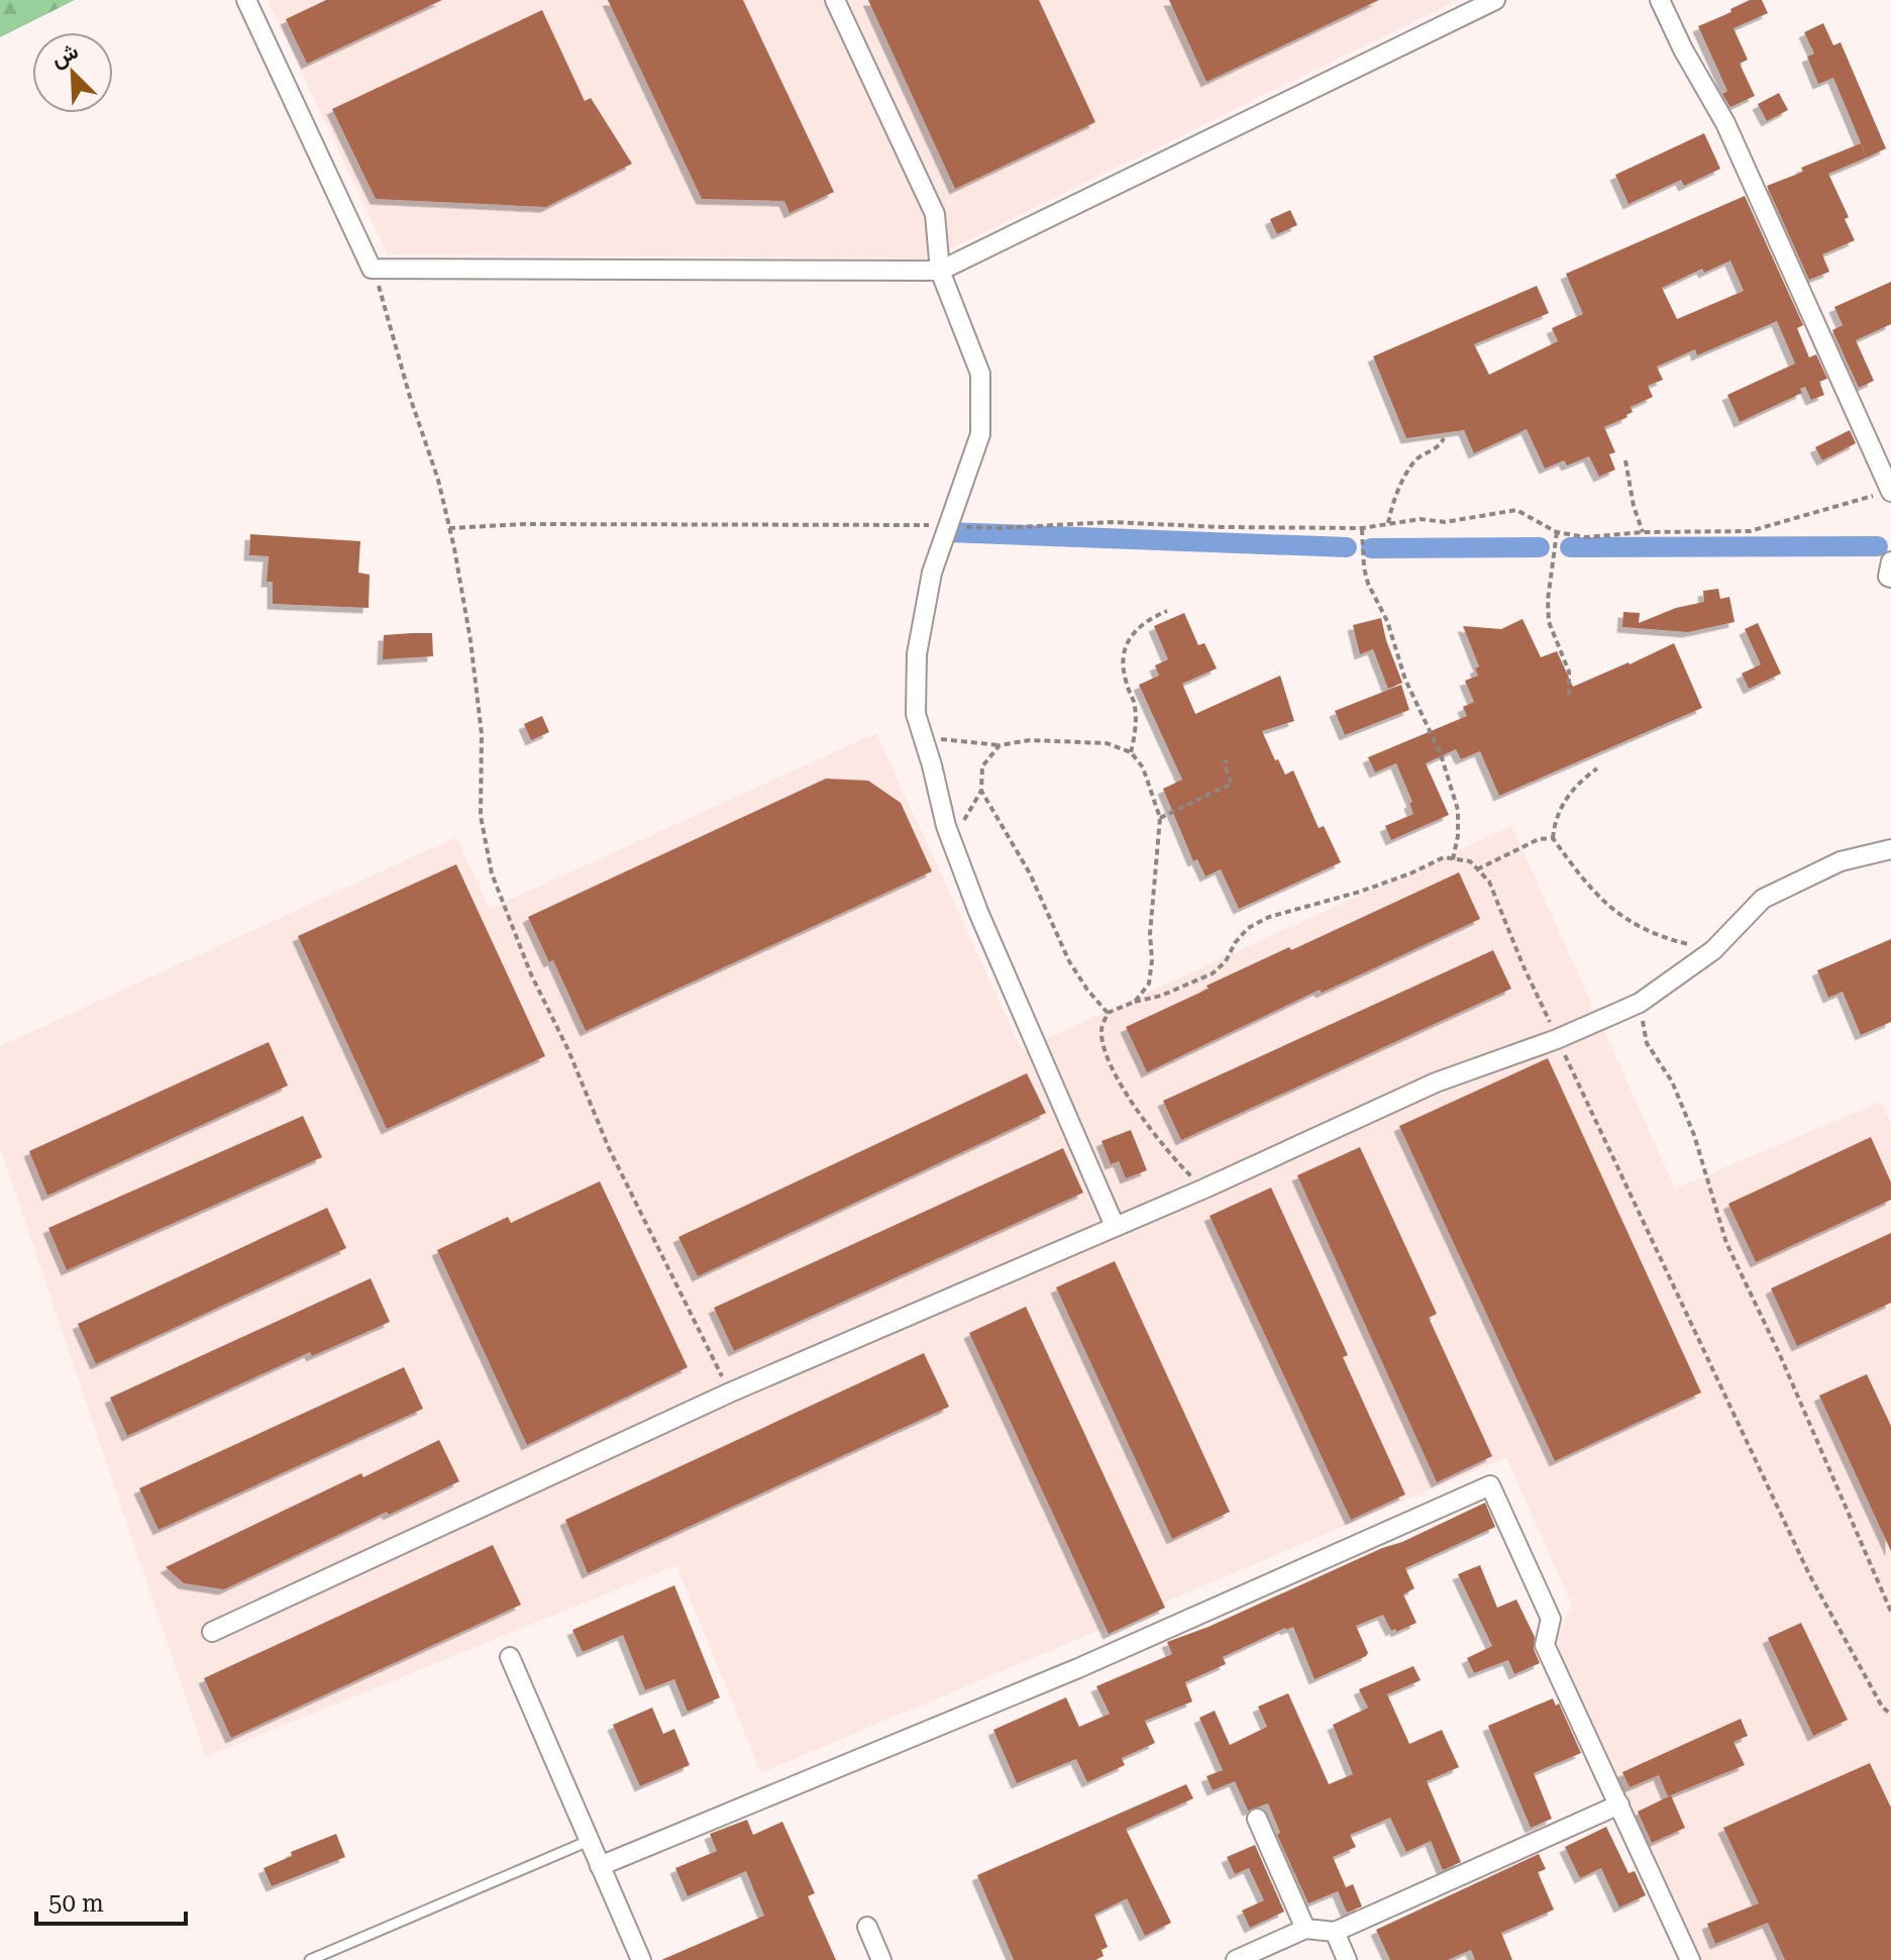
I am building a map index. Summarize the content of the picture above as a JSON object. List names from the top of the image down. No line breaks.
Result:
{"scale_bar":"50 m","north":"top left"}
